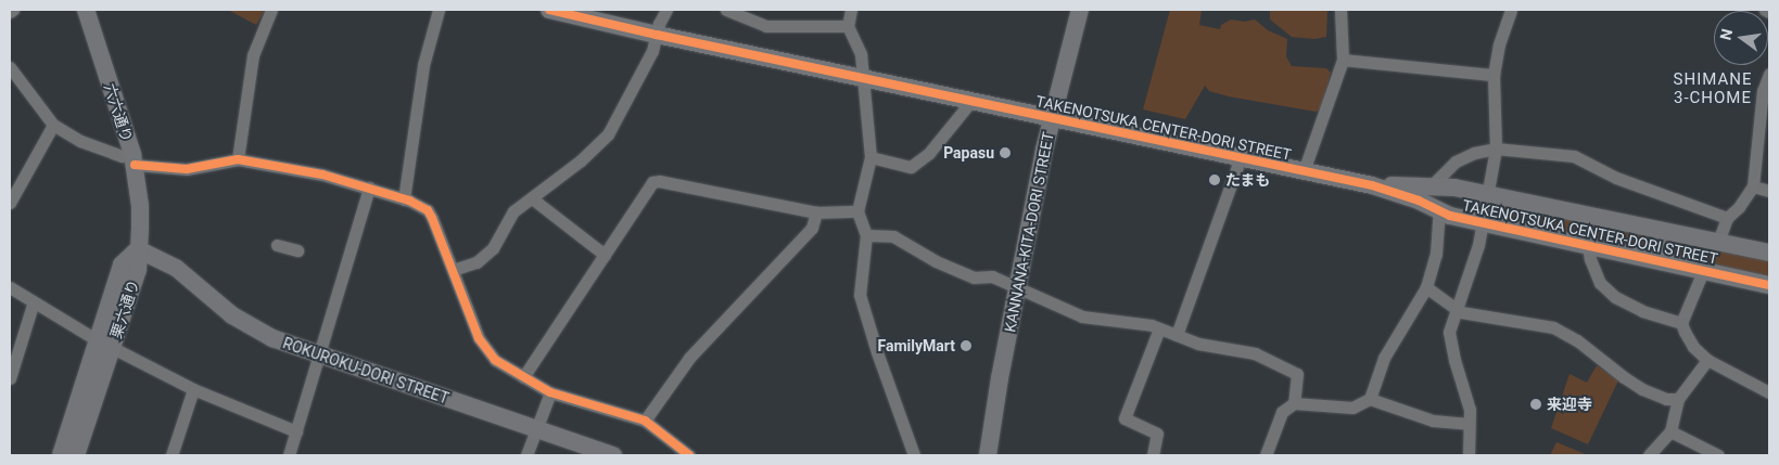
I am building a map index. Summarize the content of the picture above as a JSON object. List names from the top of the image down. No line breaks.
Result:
{"streets":{"street":["六六通り","TAKENOTSUKA CENTER-DORI STREET","KANNANA-KITA-DORI STREET","栗六通り","ROKUROKU-DORI STREET"]},"crossings":[["六六通り","栗六通り"],["六六通り","ROKUROKU-DORI STREET"],["TAKENOTSUKA CENTER-DORI STREET","KANNANA-KITA-DORI STREET"],["栗六通り","ROKUROKU-DORI STREET"]],"districts":["SHIMANE 3-CHOME"],"places":["Papasu","たまも","FamilyMart","来迎寺"],"north":"left"}
